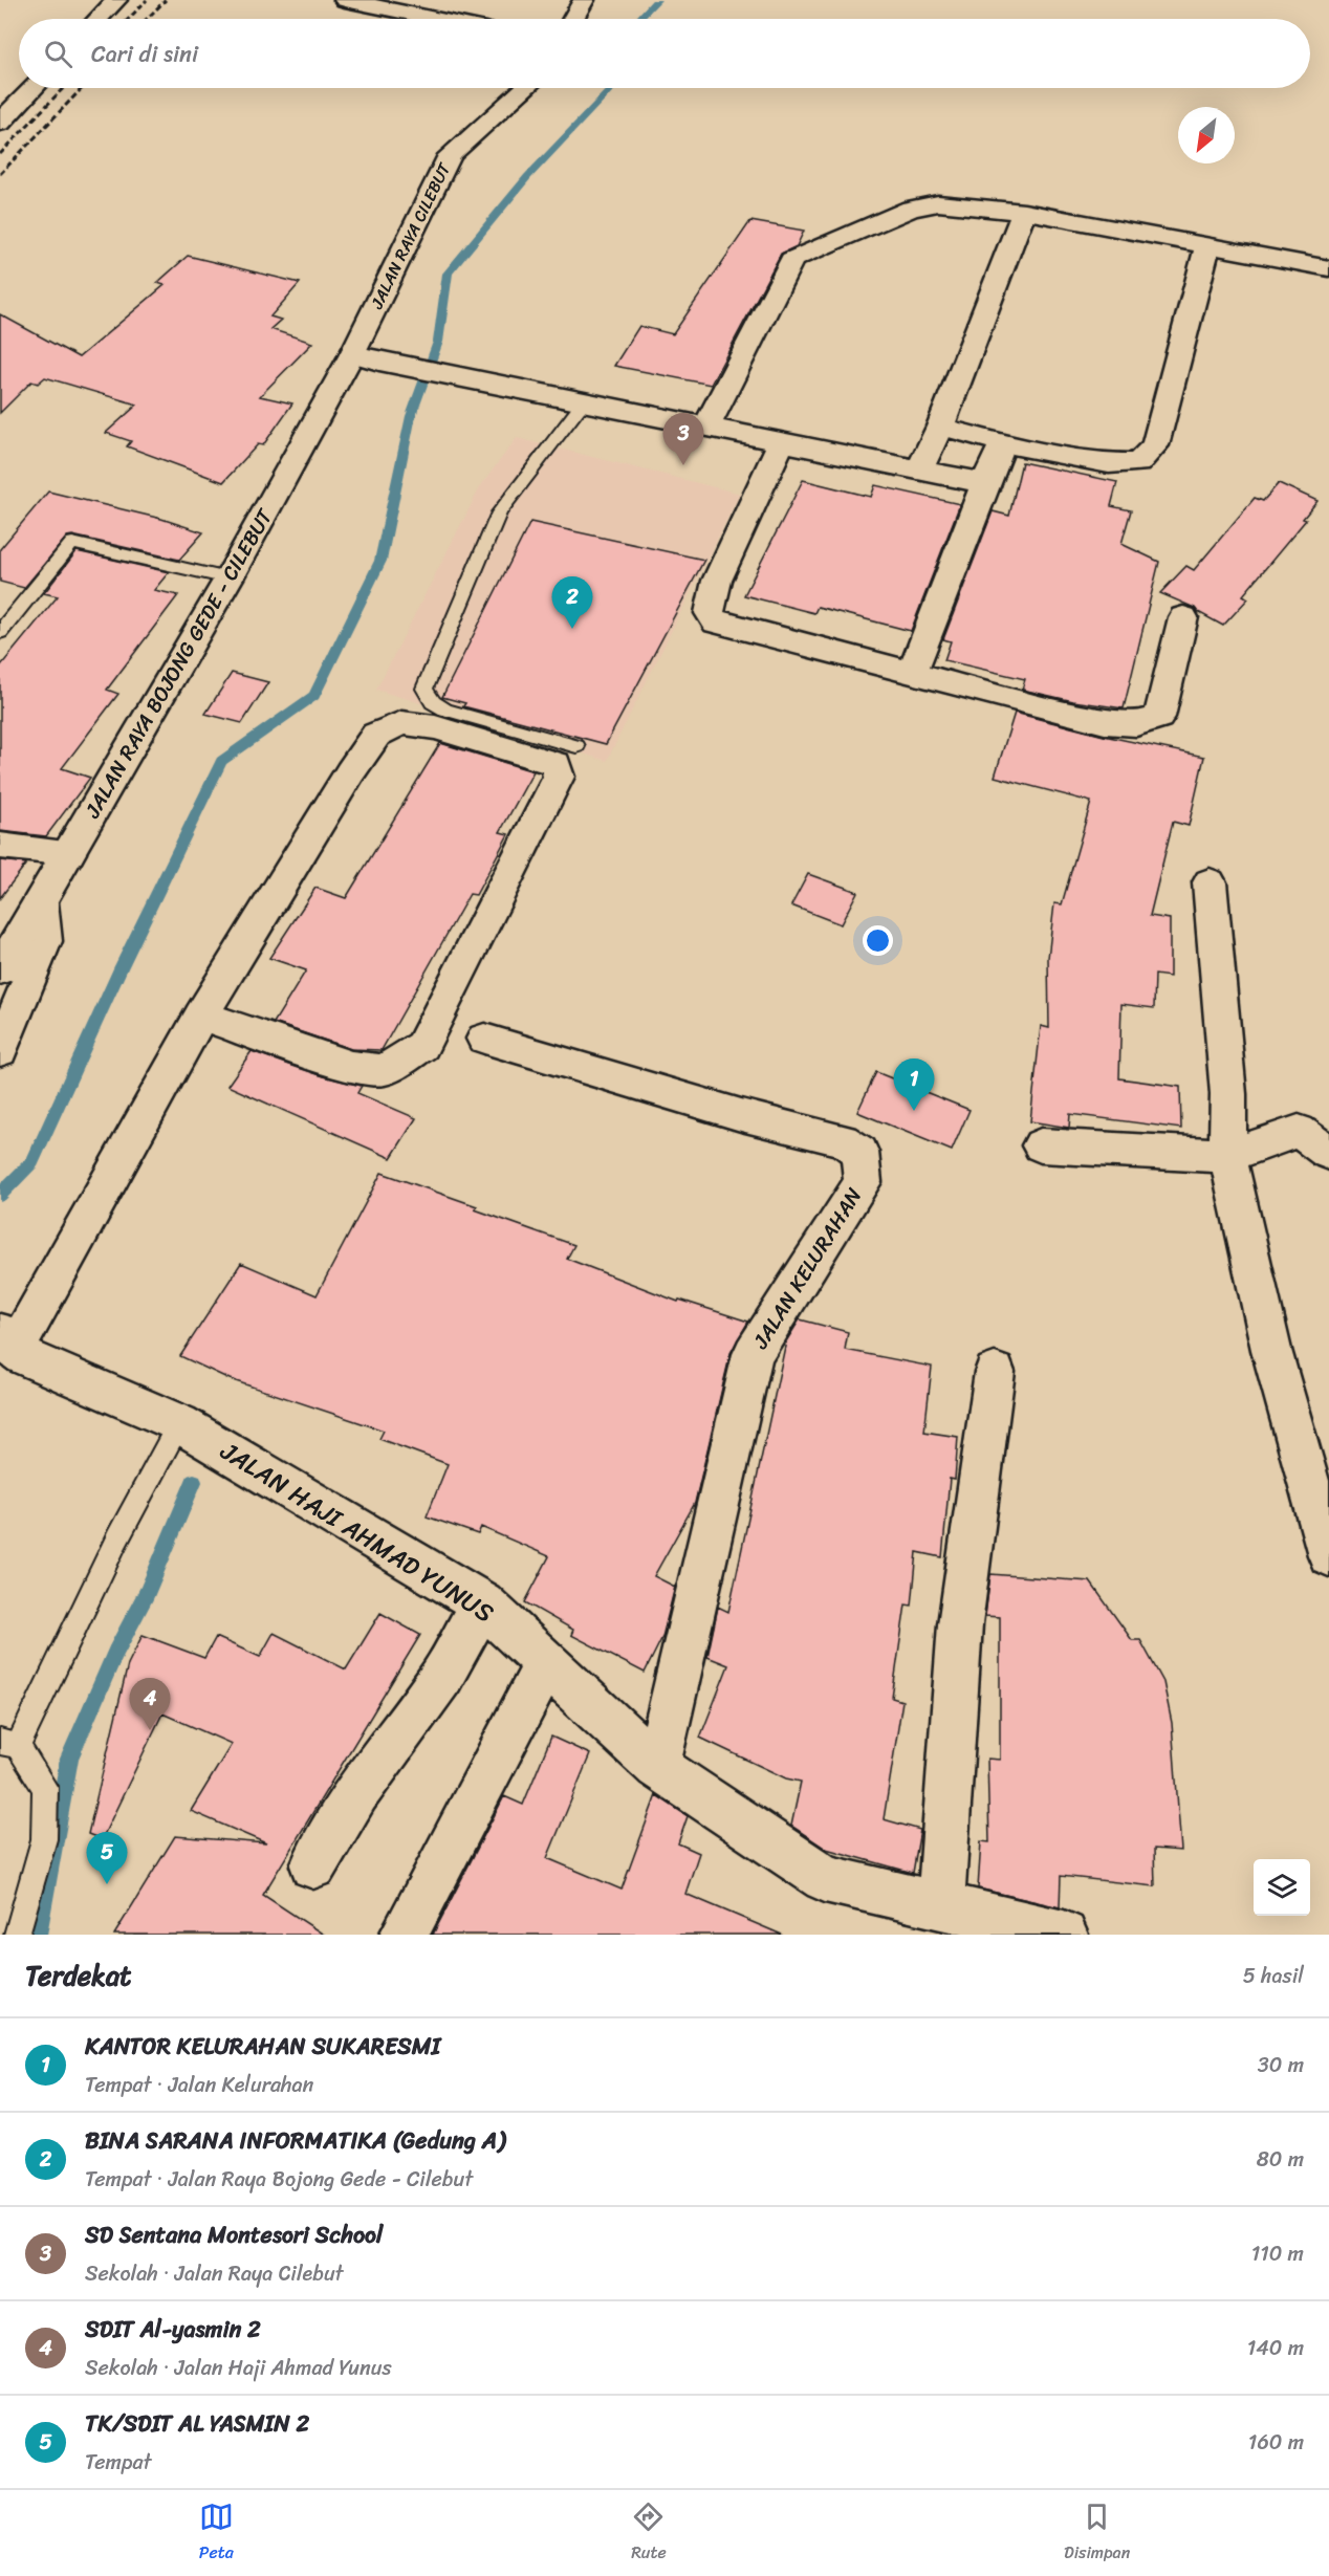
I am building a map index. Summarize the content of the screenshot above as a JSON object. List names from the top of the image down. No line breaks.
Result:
{"streets":{"street":["JALAN RAYA CILEBUT","JALAN RAYA BOJONG GEDE - CILEBUT","JALAN KELURAHAN","JALAN HAJI AHMAD YUNUS"]},"crossings":[["JALAN RAYA CILEBUT","JALAN RAYA BOJONG GEDE - CILEBUT"],["JALAN KELURAHAN","JALAN HAJI AHMAD YUNUS"]],"north":"bottom left","page":{"search":"Cari di sini","pins":["3","2","1","4","5"],"heading":["Terdekat","5 hasil"],"list":[{"mark":"1","name":"KANTOR KELURAHAN SUKARESMI","note":"Tempat · Jalan Kelurahan","value":"30 m"},{"mark":"2","name":"BINA SARANA INFORMATIKA (Gedung A)","note":"Tempat · Jalan Raya Bojong Gede - Cilebut","value":"80 m"},{"mark":"3","name":"SD Sentana Montesori School","note":"Sekolah · Jalan Raya Cilebut","value":"110 m"},{"mark":"4","name":"SDIT Al-yasmin 2","note":"Sekolah · Jalan Haji Ahmad Yunus","value":"140 m"},{"mark":"5","name":"TK/SDIT AL YASMIN 2","note":"Tempat","value":"160 m"}],"nav":["Peta","Rute","Disimpan"]}}
